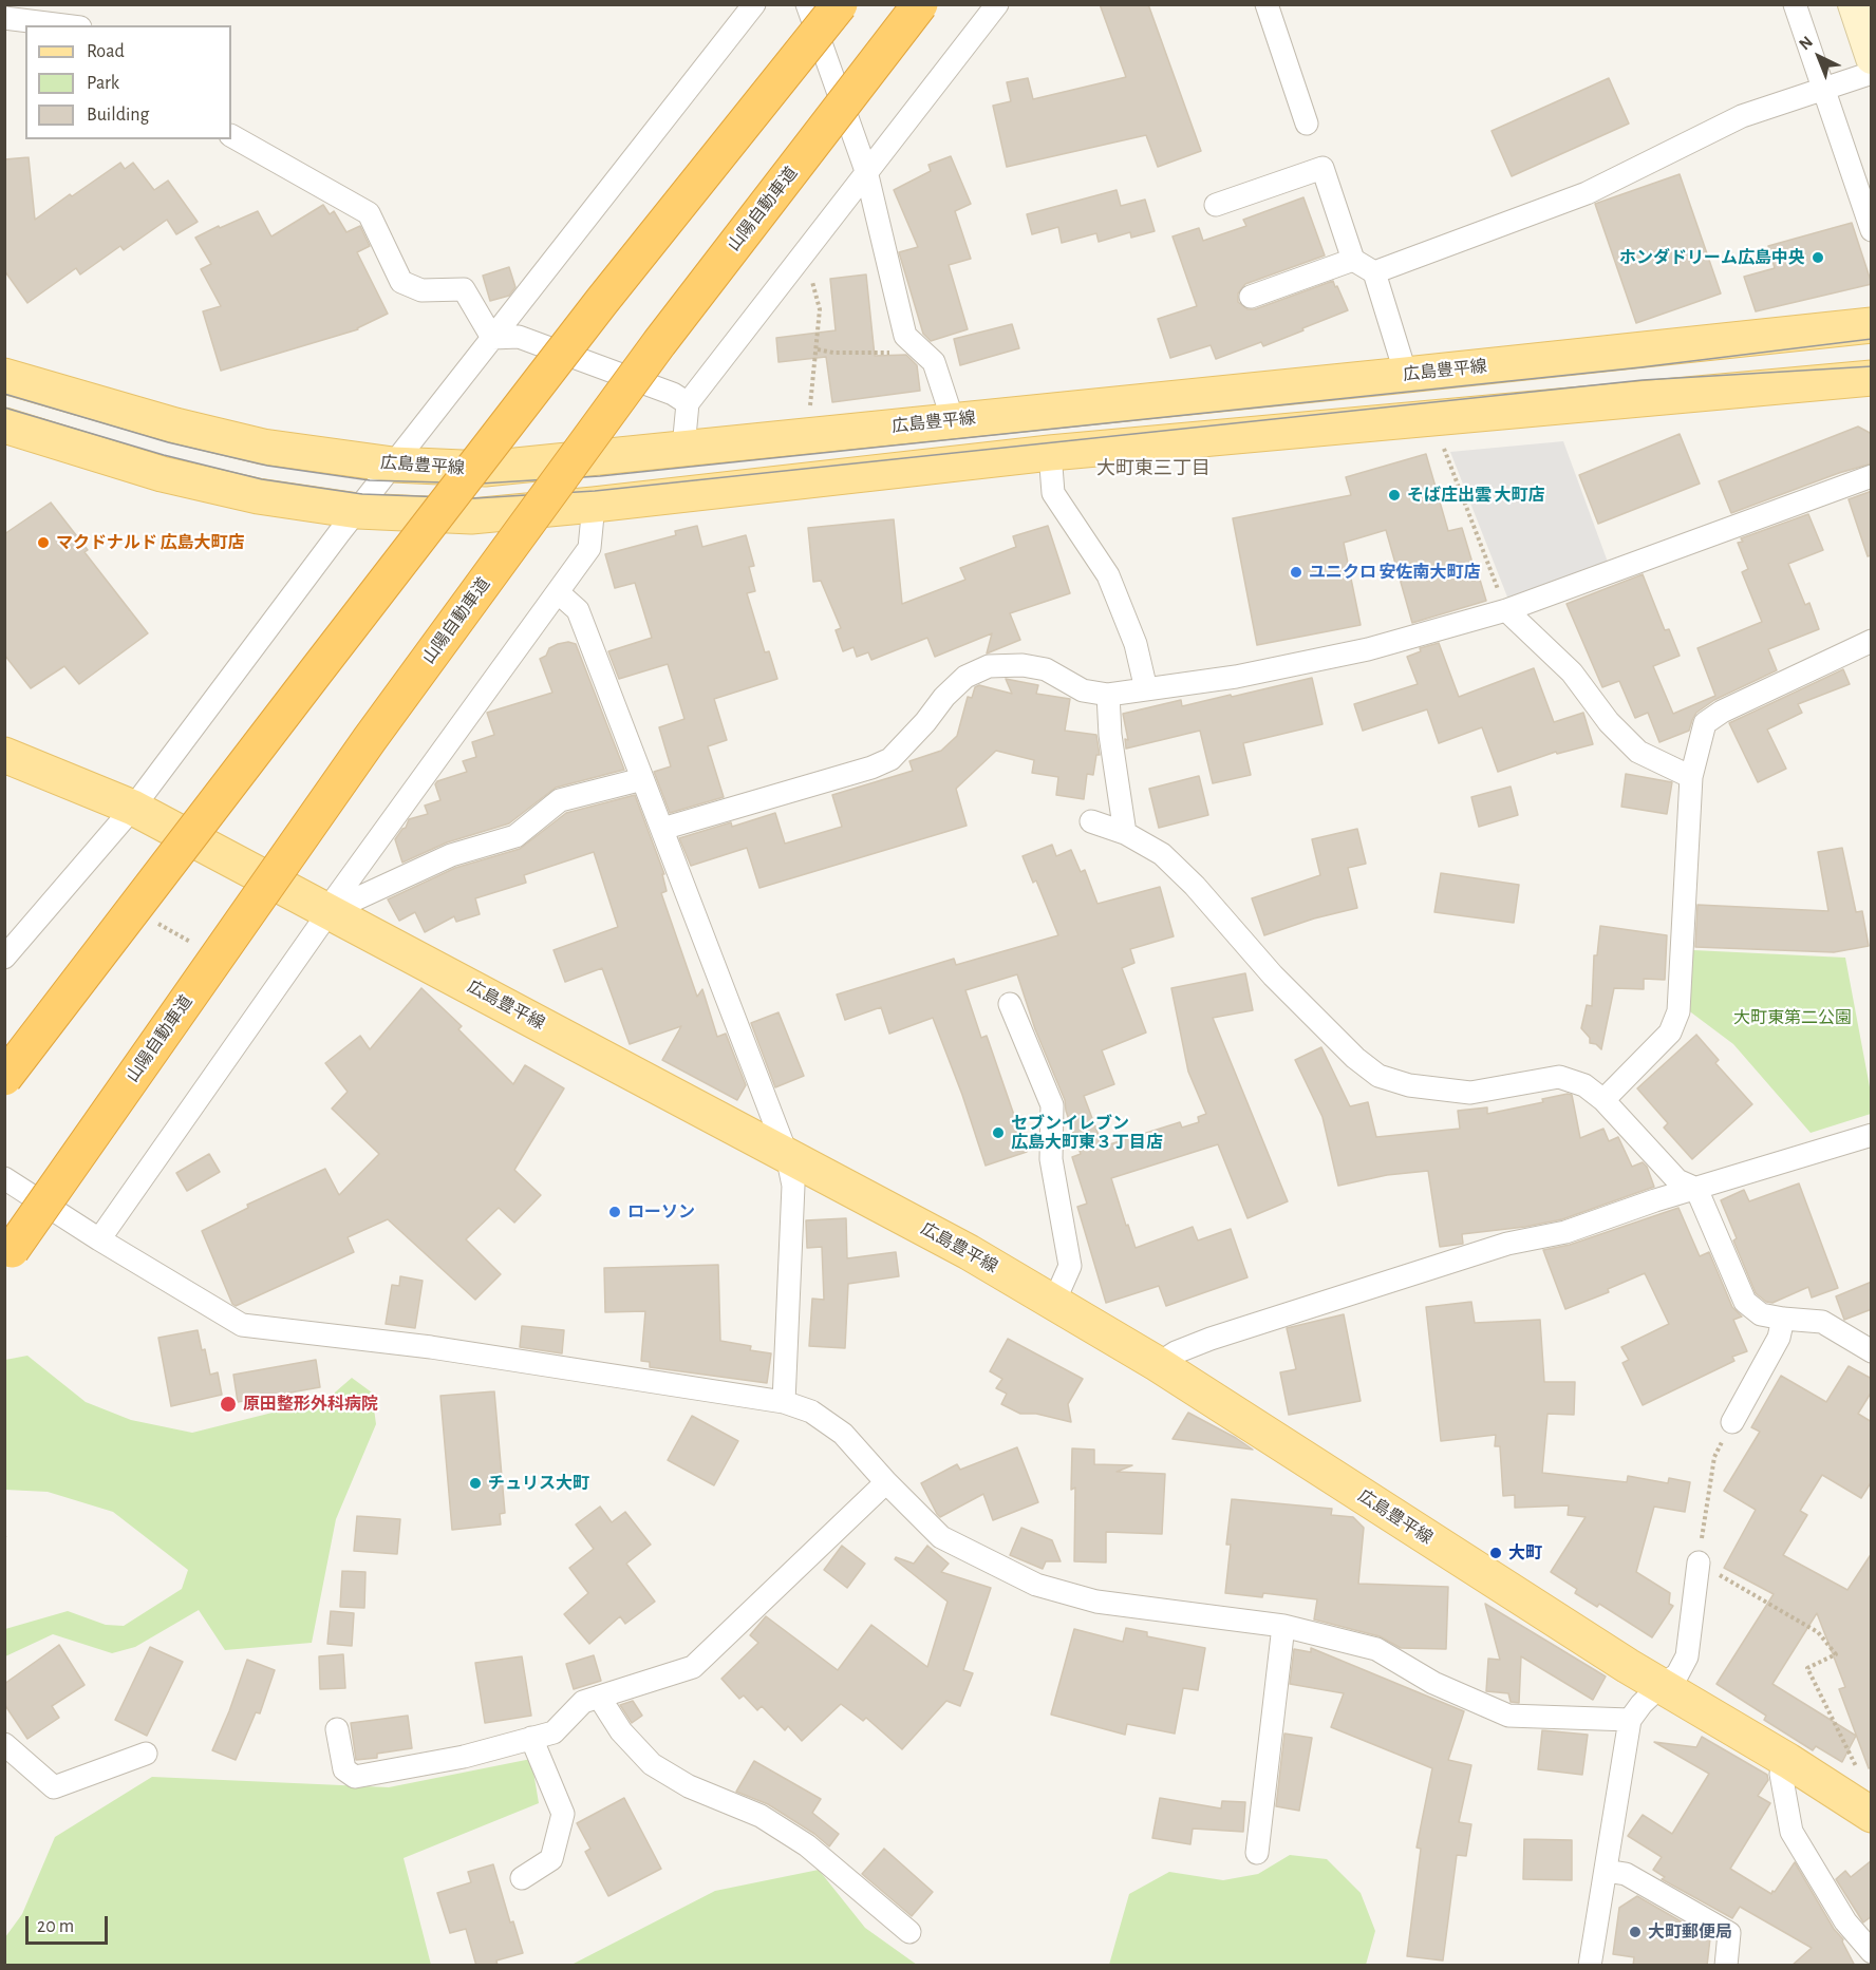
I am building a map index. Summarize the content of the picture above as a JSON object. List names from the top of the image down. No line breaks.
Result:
{"streets":{"highway":["山陽自動車道"],"main road":["広島豊平線"]},"districts":["大町東三丁目"],"parks":["大町東第二公園"],"places":["ホンダドリーム広島中央","そば庄出雲 大町店","マクドナルド 広島大町店","ユニクロ 安佐南大町店","セブンイレブン 広島大町東３丁目店","ローソン","原田整形外科病院","チュリス大町","大町","大町郵便局"],"legend":["Road","Park","Building"],"scale_bar":"20 m","north":"top left"}
